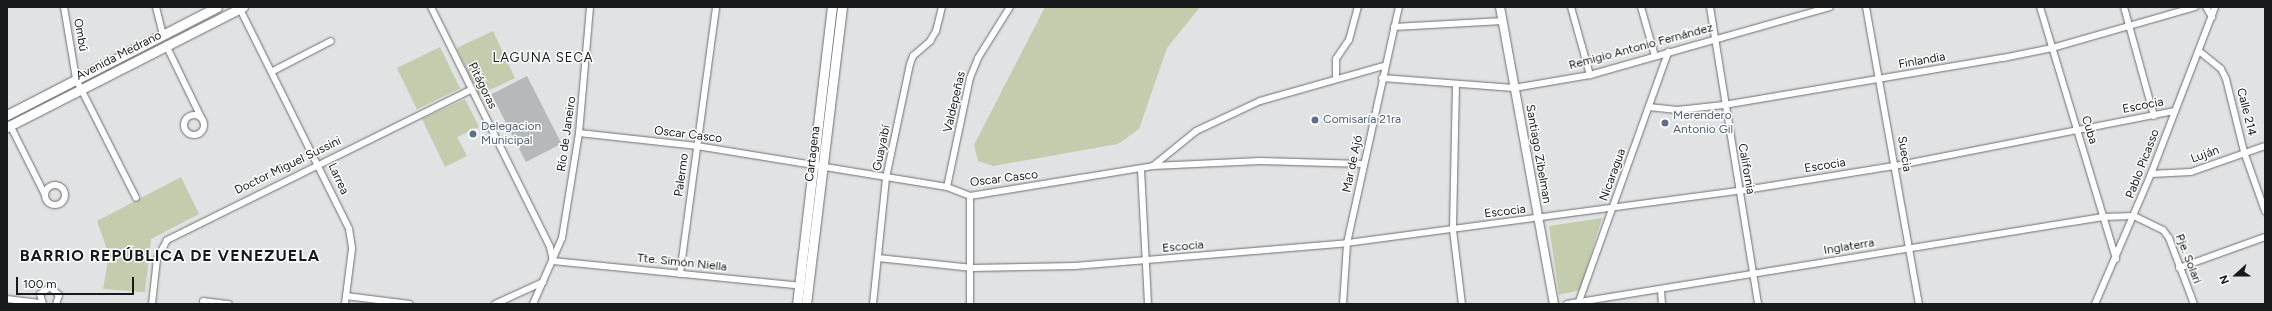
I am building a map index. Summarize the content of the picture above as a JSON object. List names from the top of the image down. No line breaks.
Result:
{"streets":{"main road":["Avenida Medrano","Cartagena"],"street":["Ombú","Remigio Antonio Fernández","Finlandia","Pitágoras","Valdepeñas","Escocia","Calle 214","Cuba","Río de Janeiro","Oscar Casco","Guayaibí","Santiago Zibelman","Suecia","Luján","Mar de Ajó","Pablo Picasso","Doctor Miguel Sussini","California","Palermo","Nicaragua","Larrea","Inglaterra","Pje. Solari","Tte. Simón Niella"]},"crossings":[["Ombú","Avenida Medrano"],["Remigio Antonio Fernández","Santiago Zibelman"],["Remigio Antonio Fernández","Mar de Ajó"],["Remigio Antonio Fernández","California"],["Remigio Antonio Fernández","Nicaragua"],["Avenida Medrano","Larrea"],["Finlandia","Cuba"],["Finlandia","Suecia"],["Finlandia","California"],["Finlandia","Nicaragua"],["Pitágoras","Río de Janeiro"],["Pitágoras","Doctor Miguel Sussini"],["Pitágoras","Tte. Simón Niella"],["Valdepeñas","Oscar Casco"],["Escocia","Cuba"],["Escocia","Guayaibí"],["Escocia","Santiago Zibelman"],["Escocia","Suecia"],["Escocia","Mar de Ajó"],["Escocia","Pablo Picasso"],["Escocia","California"],["Escocia","Nicaragua"],["Calle 214","Luján"],["Calle 214","Pablo Picasso"],["Cuba","Pablo Picasso"],["Cuba","Inglaterra"],["Río de Janeiro","Oscar Casco"],["Río de Janeiro","Tte. Simón Niella"],["Oscar Casco","Guayaibí"],["Oscar Casco","Cartagena"],["Oscar Casco","Mar de Ajó"],["Oscar Casco","Palermo"],["Cartagena","Tte. Simón Niella"],["Suecia","Inglaterra"],["Luján","Pablo Picasso"],["Pablo Picasso","Inglaterra"],["Pablo Picasso","Pje. Solari"],["Doctor Miguel Sussini","Larrea"],["California","Inglaterra"],["Palermo","Tte. Simón Niella"],["Nicaragua","Inglaterra"],["Inglaterra","Pje. Solari"]],"districts":["LAGUNA SECA","BARRIO REPÚBLICA DE VENEZUELA"],"places":["Comisaría 21ra","Merendero Antonio Gil","Delegacion Municipal"],"scale_bar":"100 m","north":"left"}
